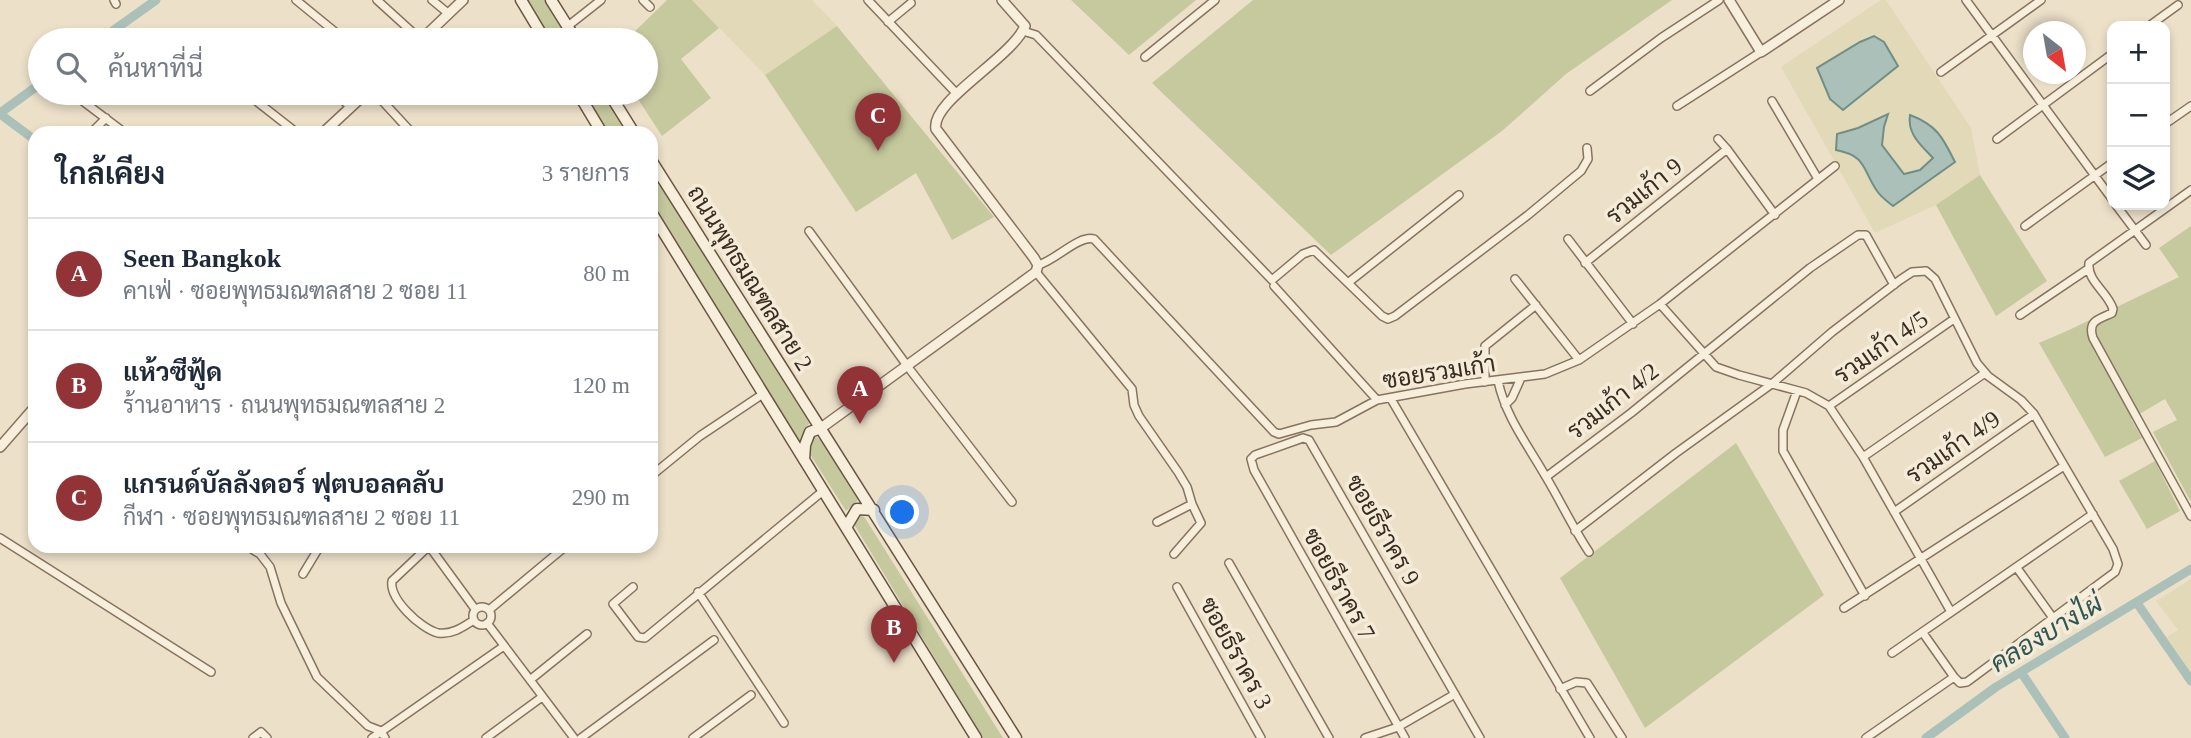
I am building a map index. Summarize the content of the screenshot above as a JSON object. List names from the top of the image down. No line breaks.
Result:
{"streets":{"main road":["ถนนพุทธมณฑลสาย 2"],"street":["รวมเก้า 9","รวมเก้า 4/5","ซอยรวมเก้า","รวมเก้า 4/2","รวมเก้า 4/9","ซอยธีราคร 9","ซอยธีราคร 7","ซอยธีราคร 3"]},"crossings":[["ซอยธีราคร 9","ซอยธีราคร 7"]],"water":["คลองบางไผ่"],"north":"bottom right","page":{"map_buttons":["+","−"],"search":"ค้นหาที่นี่","pins":["C","A","B"],"heading":["ใกล้เคียง","3 รายการ"],"list":[{"mark":"A","name":"Seen Bangkok","note":"คาเฟ่ · ซอยพุทธมณฑลสาย 2 ซอย 11","value":"80 m"},{"mark":"B","name":"แห้วซีฟู้ด","note":"ร้านอาหาร · ถนนพุทธมณฑลสาย 2","value":"120 m"},{"mark":"C","name":"แกรนด์บัลลังดอร์ ฟุตบอลคลับ","note":"กีฬา · ซอยพุทธมณฑลสาย 2 ซอย 11","value":"290 m"}]}}
